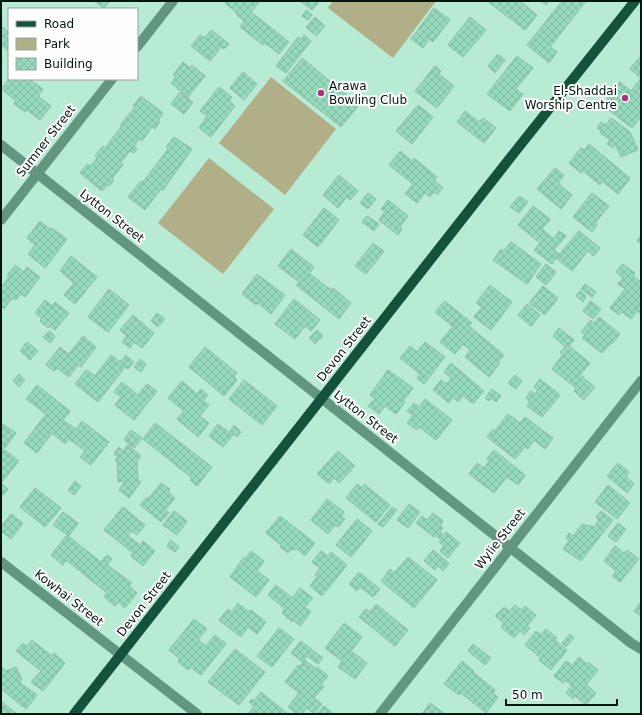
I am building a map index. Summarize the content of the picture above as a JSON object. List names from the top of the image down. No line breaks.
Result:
{"streets":{"main road":["Devon Street"],"street":["Sumner Street","Lytton Street","Wylie Street","Kowhai Street"]},"crossings":[["Sumner Street","Lytton Street"],["Lytton Street","Devon Street"],["Lytton Street","Wylie Street"],["Devon Street","Kowhai Street"]],"places":["Arawa Bowling Club","El-Shaddai Worship Centre"],"legend":["Road","Park","Building"],"scale_bar":"50 m"}
